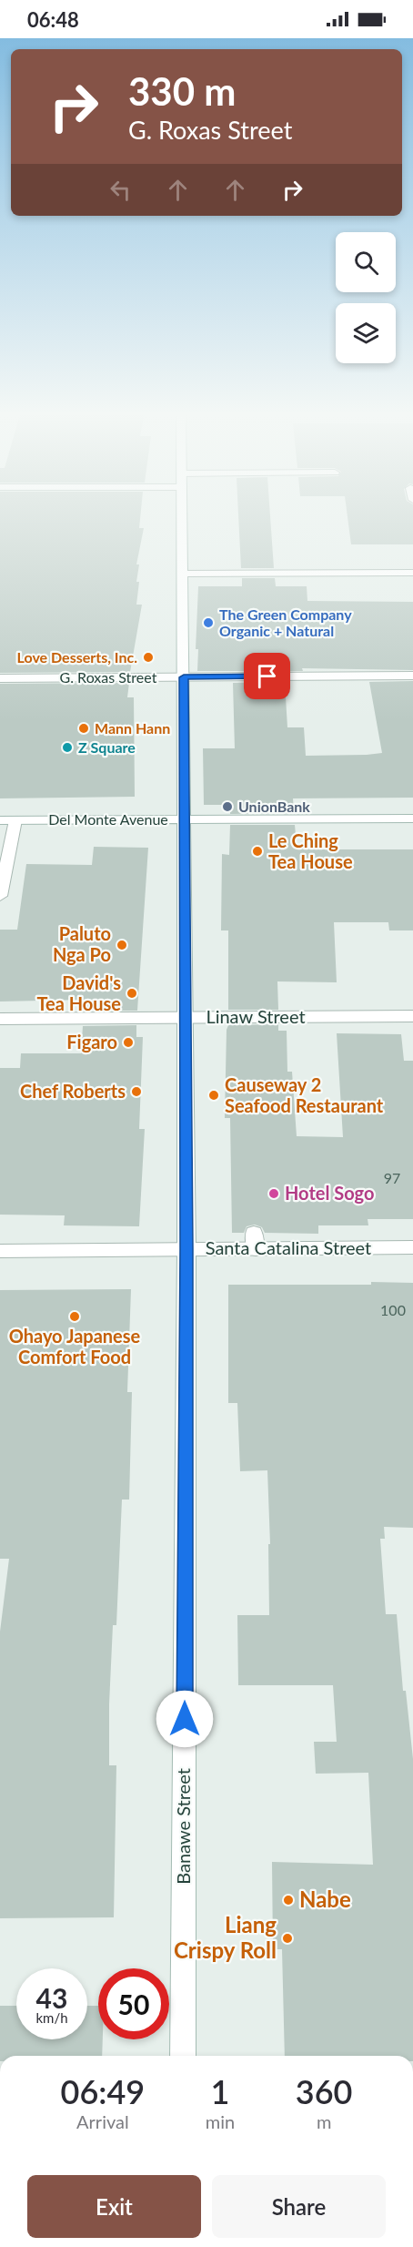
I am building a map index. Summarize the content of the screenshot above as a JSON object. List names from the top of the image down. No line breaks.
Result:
{"streets":{"main road":["G. Roxas Street","Del Monte Avenue","Linaw Street","Santa Catalina Street","Banawe Street"]},"crossings":[["G. Roxas Street","Banawe Street"],["Del Monte Avenue","Banawe Street"],["Linaw Street","Banawe Street"],["Santa Catalina Street","Banawe Street"]],"places":["The Green Company Organic + Natural","Love Desserts, Inc.","Mann Hann","Z Square","UnionBank","Le Ching Tea House","Paluto Nga Po","David's Tea House","Figaro","Chef Roberts","Causeway 2 Seafood Restaurant","Hotel Sogo","Ohayo Japanese Comfort Food","Nabe","Liang Crispy Roll"],"house_numbers":["97","100"],"page":{"status":"06:48","turn":["330 m","G. Roxas Street"],"speed":"43 km/h","limit":"50","eta":["06:49","Arrival","1","min","360","m"],"buttons":["Exit","Share"]}}
